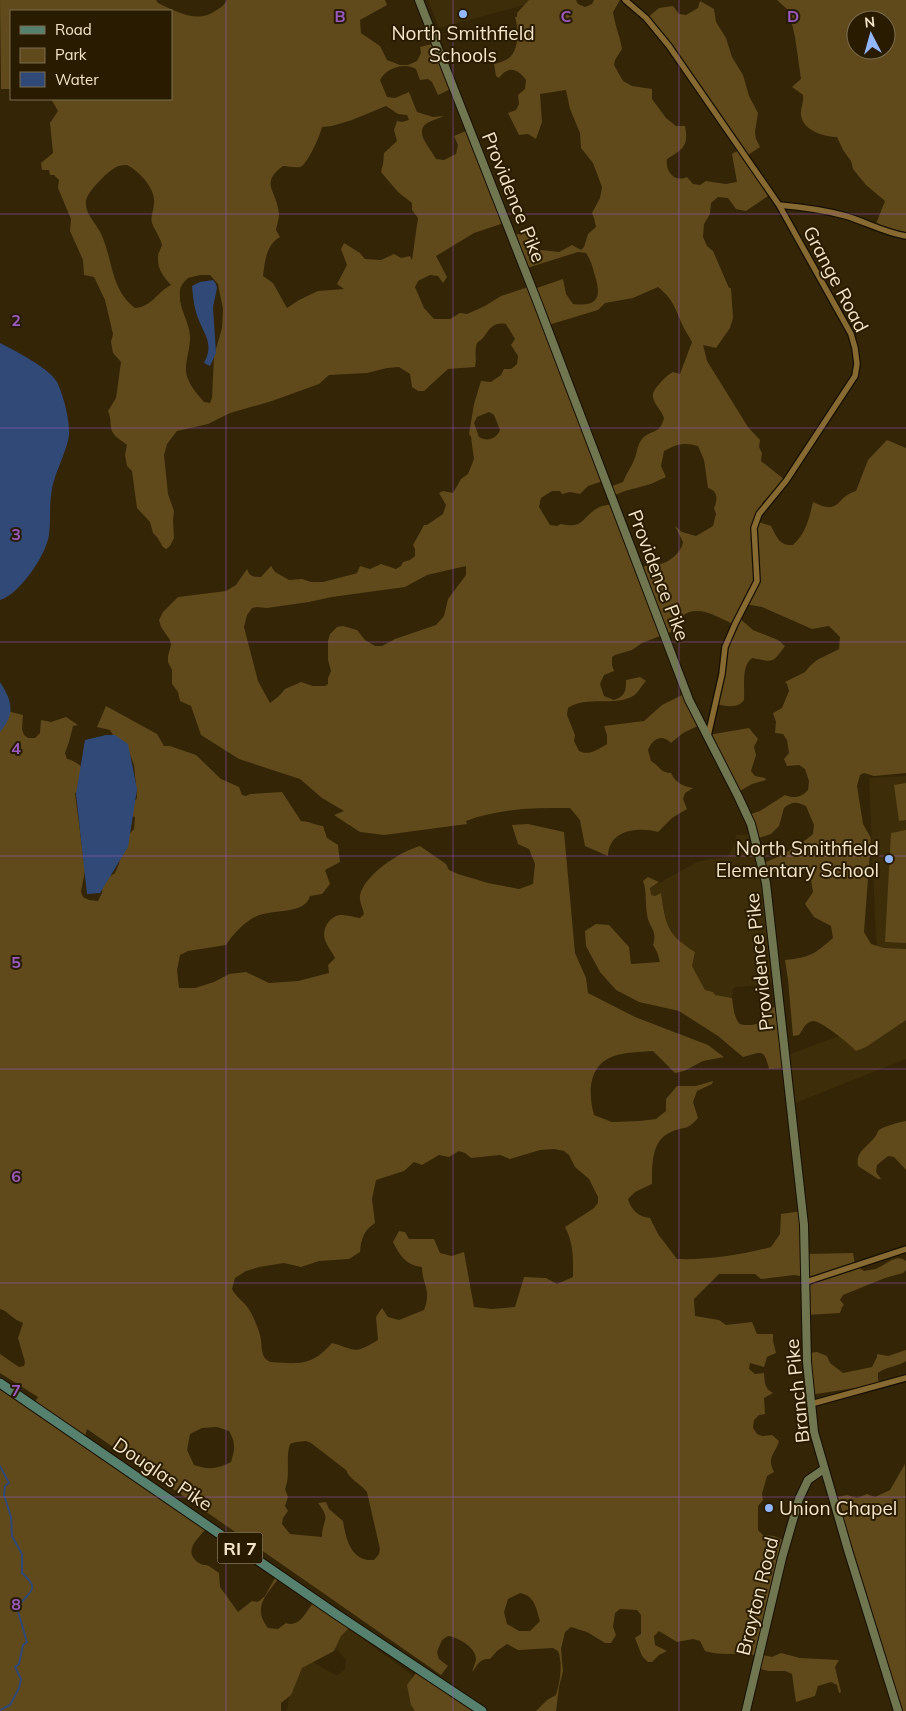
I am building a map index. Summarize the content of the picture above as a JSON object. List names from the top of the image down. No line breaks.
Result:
{"streets":{"main road":["Providence Pike","Branch Pike","Douglas Pike","RI 7","Brayton Road"],"street":["Grange Road"]},"crossings":[["Providence Pike","Grange Road"],["Providence Pike","Branch Pike"],["Branch Pike","Brayton Road"]],"places":["North Smithfield Schools","North Smithfield Elementary School","Union Chapel"],"legend":["Road","Park","Water"],"north":"top","grid":{"columns":["B","C","D"],"rows":["2","3","4","5","6","7","8"]}}
